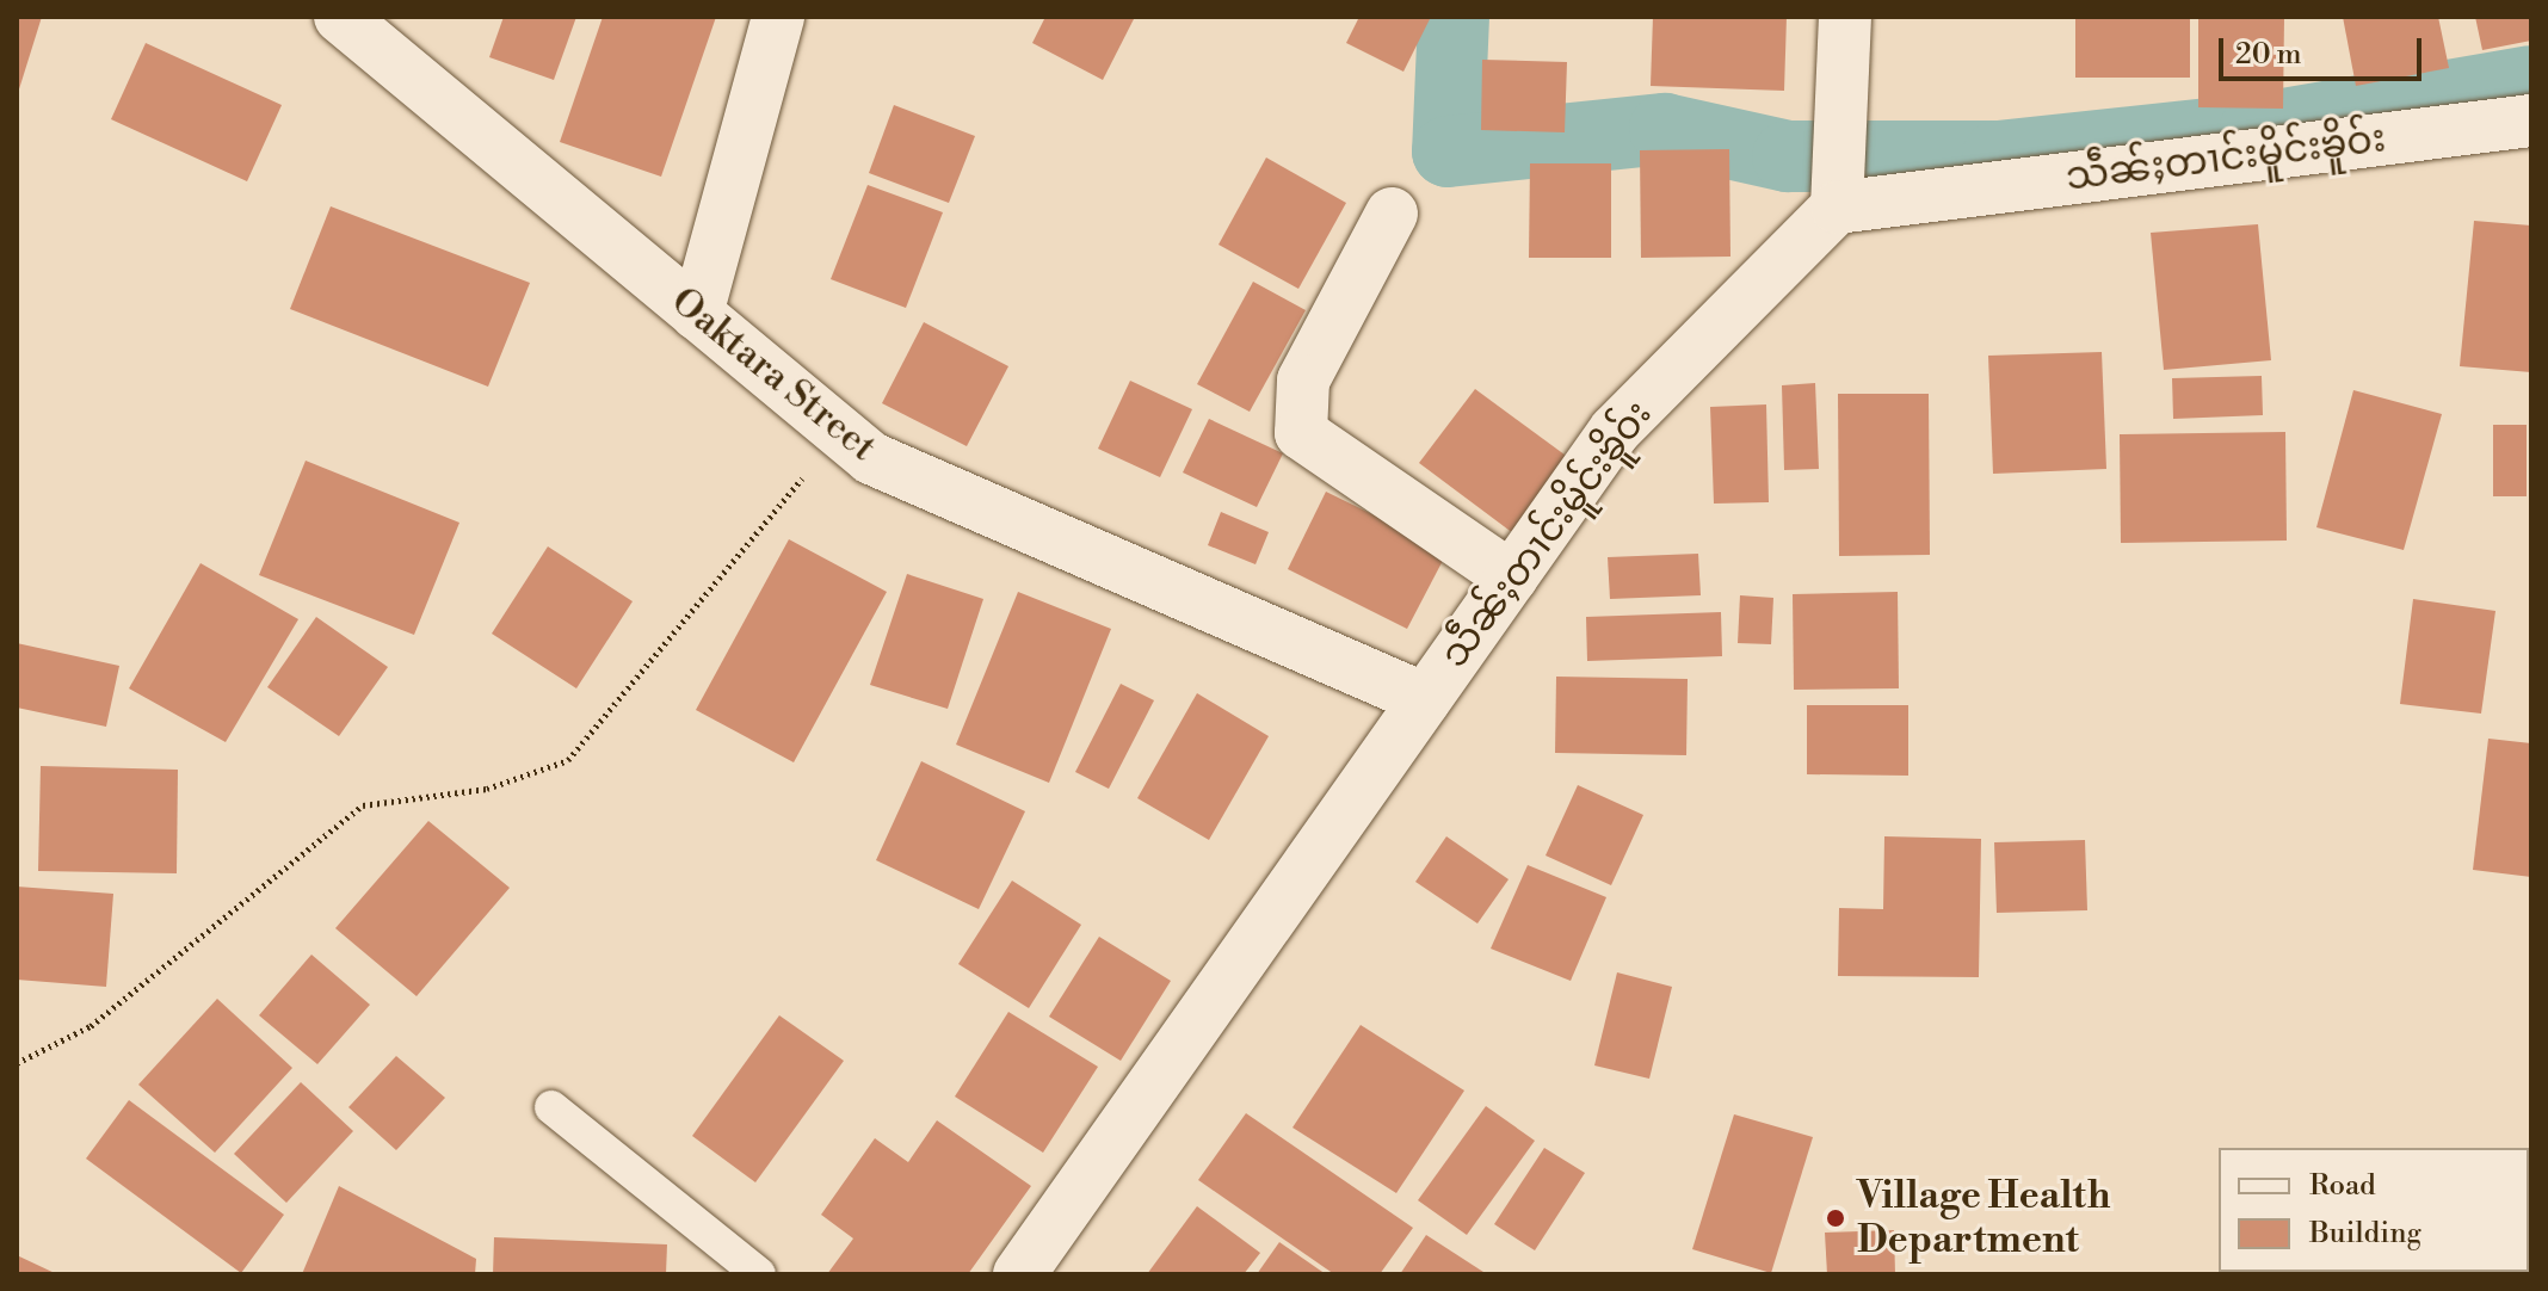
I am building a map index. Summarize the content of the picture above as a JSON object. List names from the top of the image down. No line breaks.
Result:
{"streets":{"street":["သဵၼ်ႈတၢင်းမိူင်းၶိူဝ်း","Oaktara Street"]},"crossings":[["သဵၼ်ႈတၢင်းမိူင်းၶိူဝ်း","Oaktara Street"]],"places":["Village Health Department"],"legend":["Road","Building"],"scale_bar":"20 m"}
